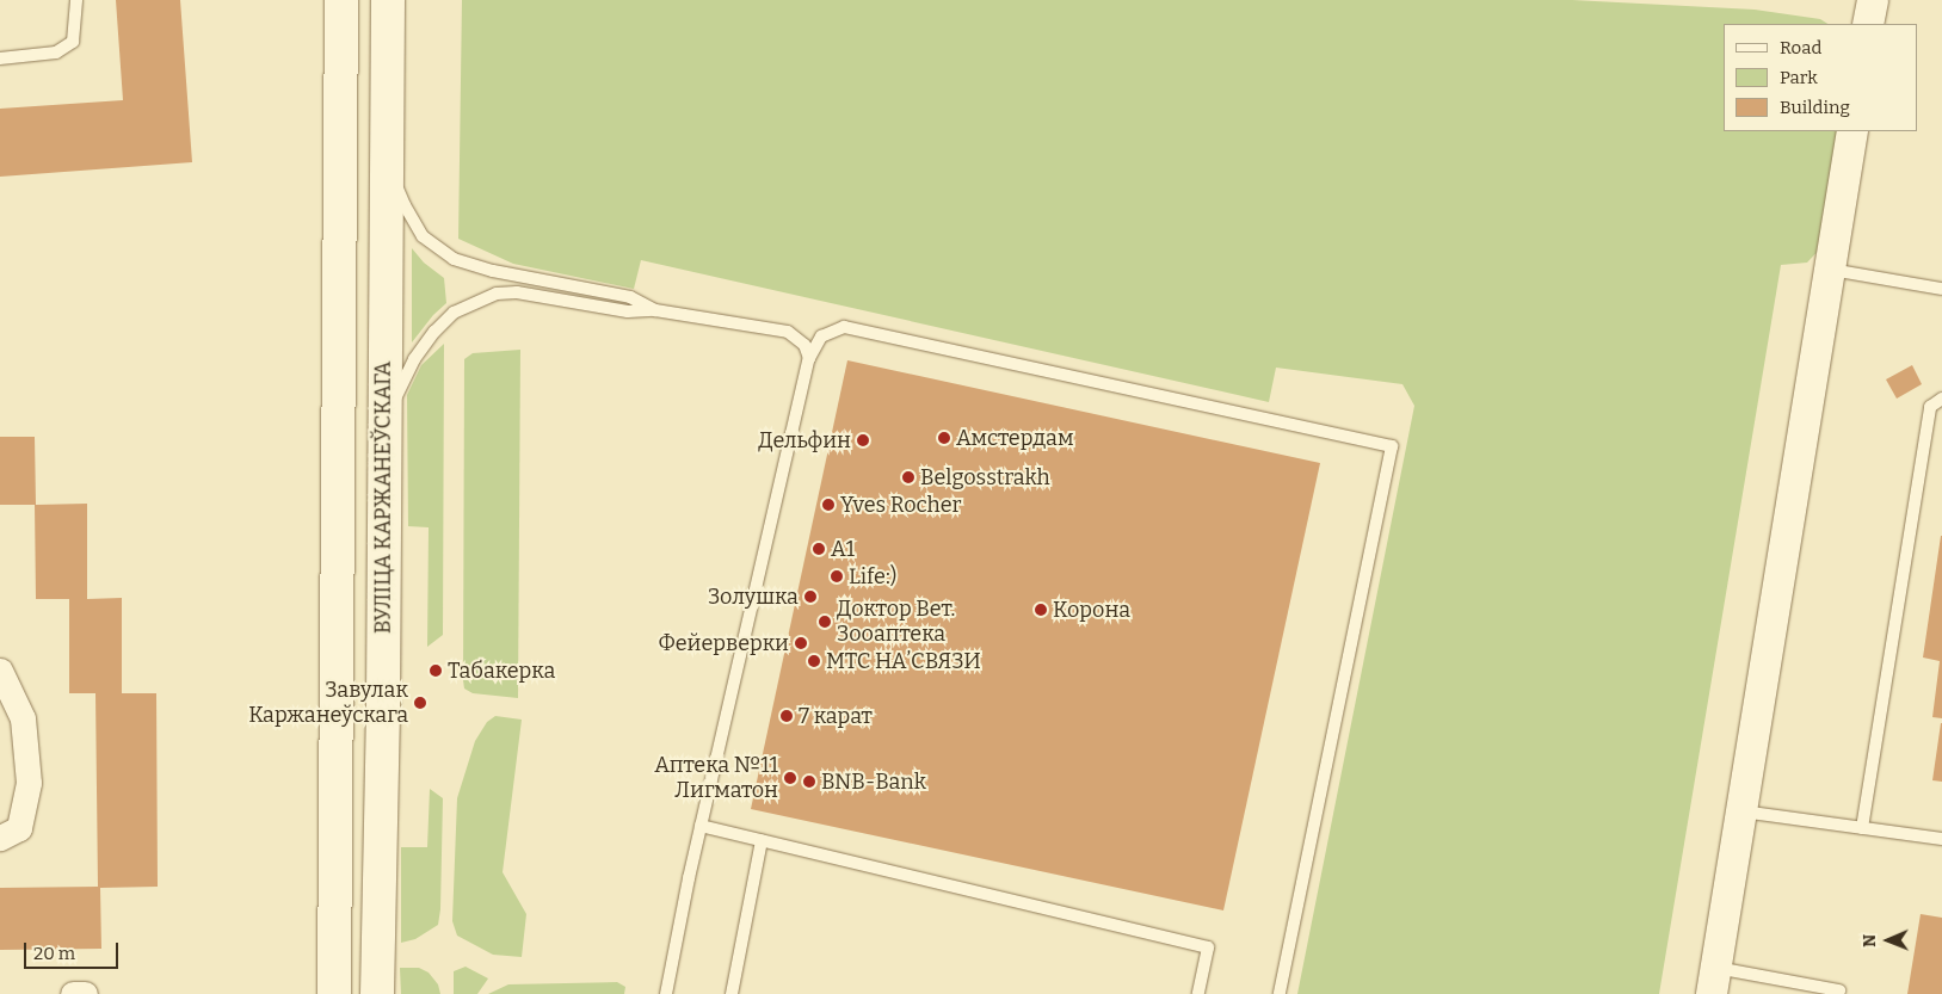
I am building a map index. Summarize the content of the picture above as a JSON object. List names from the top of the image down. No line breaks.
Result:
{"streets":{"main road":["ВУЛІЦА КАРЖАНЕЎСКАГА"]},"places":["Амстердам","Дельфин","Belgosstrakh","Yves Rocher","A1","Life:)","Золушка","Корона","Доктор Вет. Зооаптека","Фейерверки","МТС НАʼСВЯЗИ","Табакерка","Завулак Каржанеўскага","7 карат","Аптека №11 Лигматон","BNB-Bank"],"legend":["Road","Park","Building"],"scale_bar":"20 m","north":"left"}
